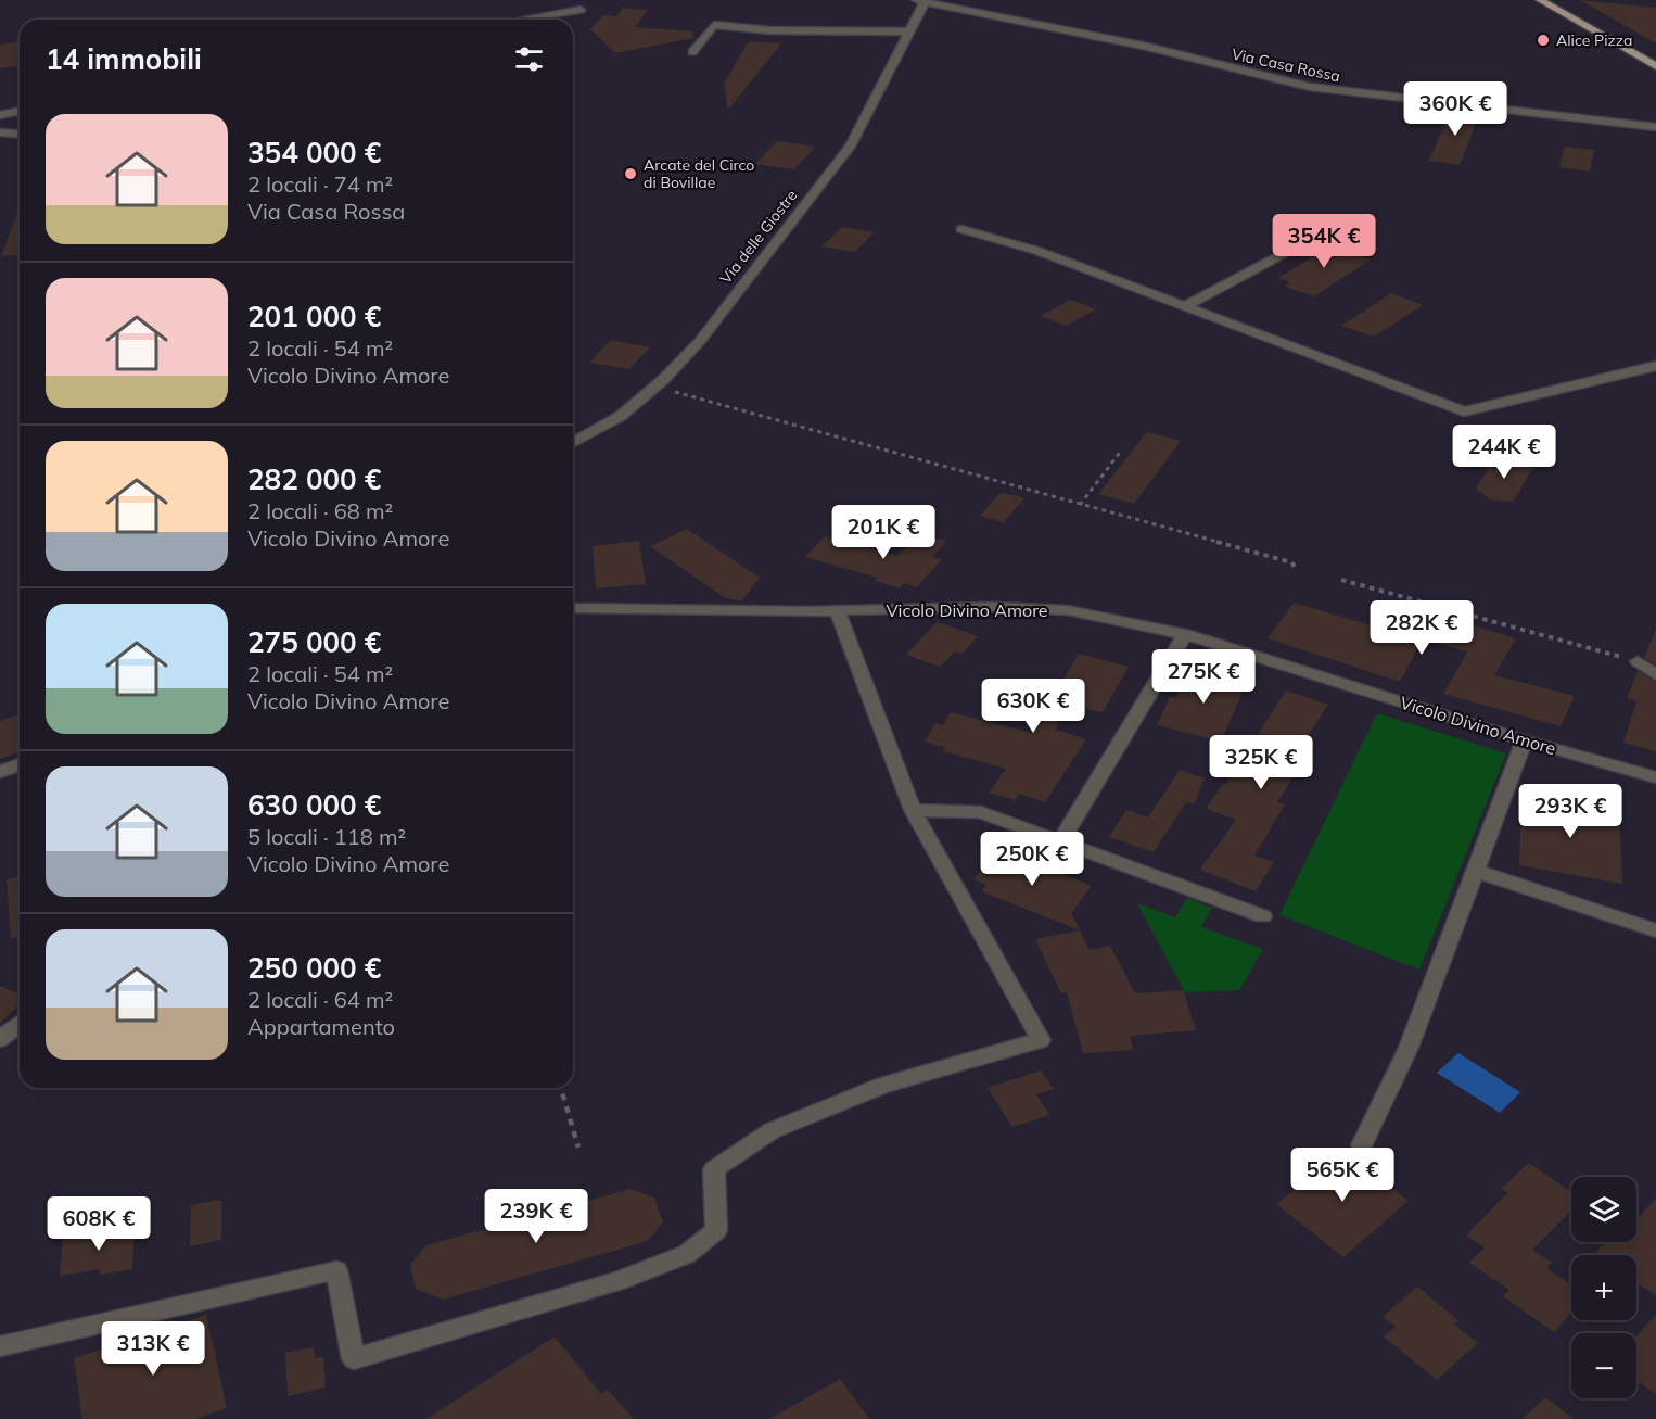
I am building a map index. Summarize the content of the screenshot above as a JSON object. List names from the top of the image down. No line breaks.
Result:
{"streets":{"street":["Via Casa Rossa","Via delle Giostre","Vicolo Divino Amore"]},"crossings":[["Via Casa Rossa","Via delle Giostre"]],"places":["Alice Pizza","Arcate del Circo di Bovillae"],"page":{"heading":"14 immobili","price":["360K €","354K €","244K €","201K €","282K €","275K €","630K €","325K €","293K €","250K €","565K €","239K €","608K €","313K €"],"list":[{"name":"354 000 €","note":"2 locali · 74 m² · Via Casa Rossa"},{"name":"201 000 €","note":"2 locali · 54 m² · Vicolo Divino Amore"},{"name":"282 000 €","note":"2 locali · 68 m² · Vicolo Divino Amore"},{"name":"275 000 €","note":"2 locali · 54 m² · Vicolo Divino Amore"},{"name":"630 000 €","note":"5 locali · 118 m² · Vicolo Divino Amore"},{"name":"250 000 €","note":"2 locali · 64 m² · Appartamento"}],"map_buttons":["+","−"]}}
